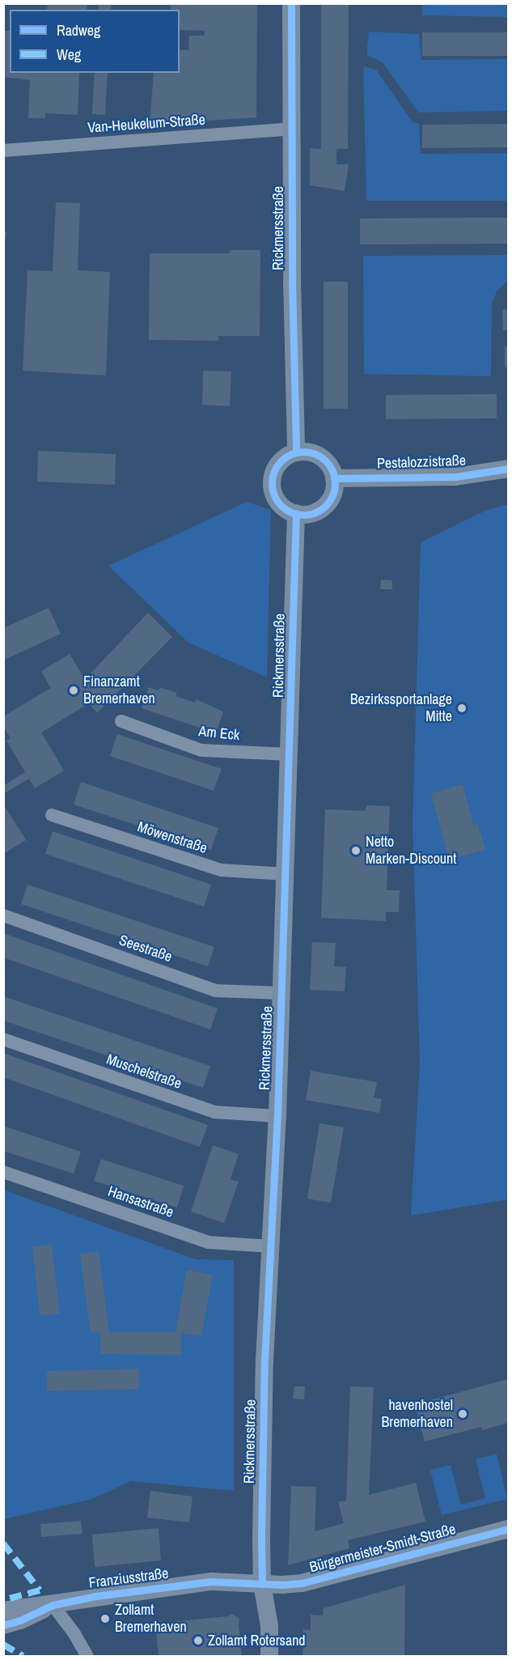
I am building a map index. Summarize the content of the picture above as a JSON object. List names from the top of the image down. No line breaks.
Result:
{"streets":{"main road":["Rickmersstraße","Pestalozzistraße","Bürgermeister-Smidt-Straße","Franziusstraße"],"street":["Van-Heukelum-Straße","Am Eck","Möwenstraße","Seestraße","Muschelstraße","Hansastraße"]},"crossings":[["Van-Heukelum-Straße","Rickmersstraße"],["Rickmersstraße","Pestalozzistraße"],["Rickmersstraße","Am Eck"],["Rickmersstraße","Möwenstraße"],["Rickmersstraße","Seestraße"],["Rickmersstraße","Muschelstraße"],["Rickmersstraße","Hansastraße"],["Rickmersstraße","Bürgermeister-Smidt-Straße"],["Rickmersstraße","Franziusstraße"],["Bürgermeister-Smidt-Straße","Franziusstraße"]],"places":["Finanzamt Bremerhaven","Bezirkssportanlage Mitte","Netto Marken-Discount","havenhostel Bremerhaven","Zollamt Bremerhaven","Zollamt Rotersand"],"legend":["Radweg","Weg"]}
